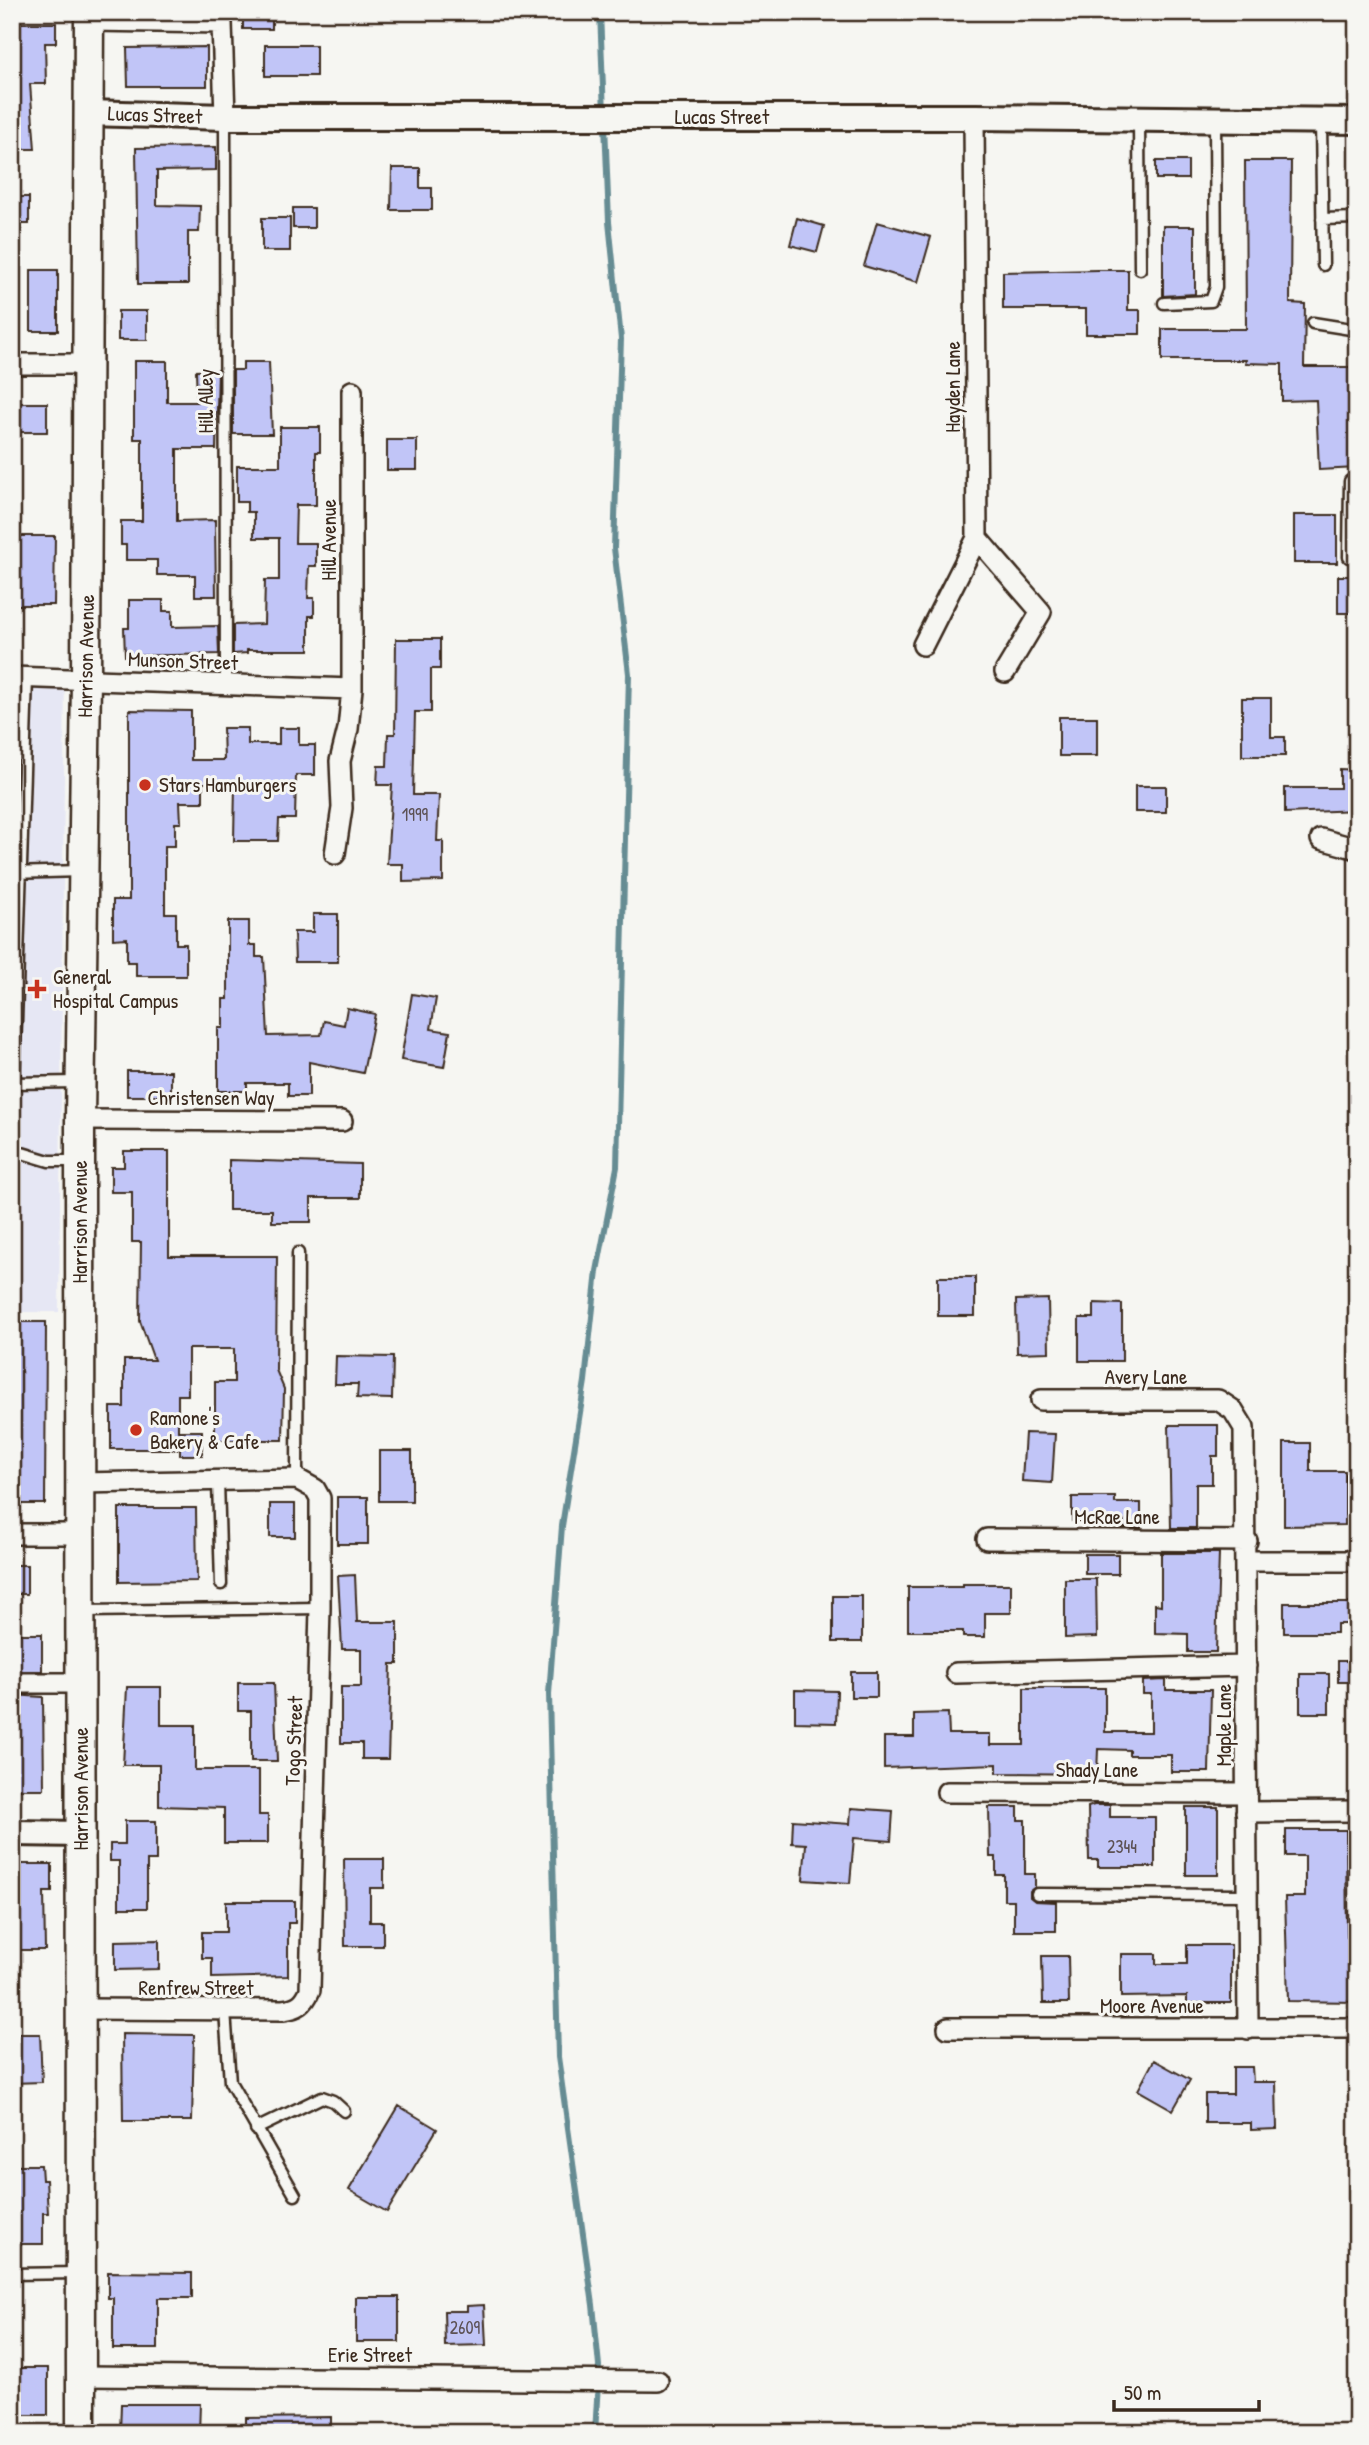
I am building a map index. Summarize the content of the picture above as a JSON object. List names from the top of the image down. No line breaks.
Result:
{"streets":{"main road":["Harrison Avenue"],"street":["Lucas Street","Hayden Lane","Hill Avenue","Munson Street","Christensen Way","Avery Lane","McRae Lane","Maple Lane","Togo Street","Shady Lane","Renfrew Street","Moore Avenue","Erie Street"],"lane":["Hill Alley"]},"crossings":[["Lucas Street","Hayden Lane"],["Lucas Street","Hill Alley"],["Lucas Street","Harrison Avenue"],["Hill Alley","Munson Street"],["Hill Avenue","Munson Street"],["Harrison Avenue","Munson Street"],["Harrison Avenue","Christensen Way"],["Harrison Avenue","Renfrew Street"],["Harrison Avenue","Erie Street"],["Avery Lane","Maple Lane"],["McRae Lane","Maple Lane"],["Maple Lane","Shady Lane"],["Maple Lane","Moore Avenue"],["Togo Street","Renfrew Street"]],"places":{"other":["Stars Hamburgers","Ramone's Bakery & Cafe"],"health":["General Hospital Campus"]},"house_numbers":["1999","2344","2609"],"scale_bar":"50 m"}
